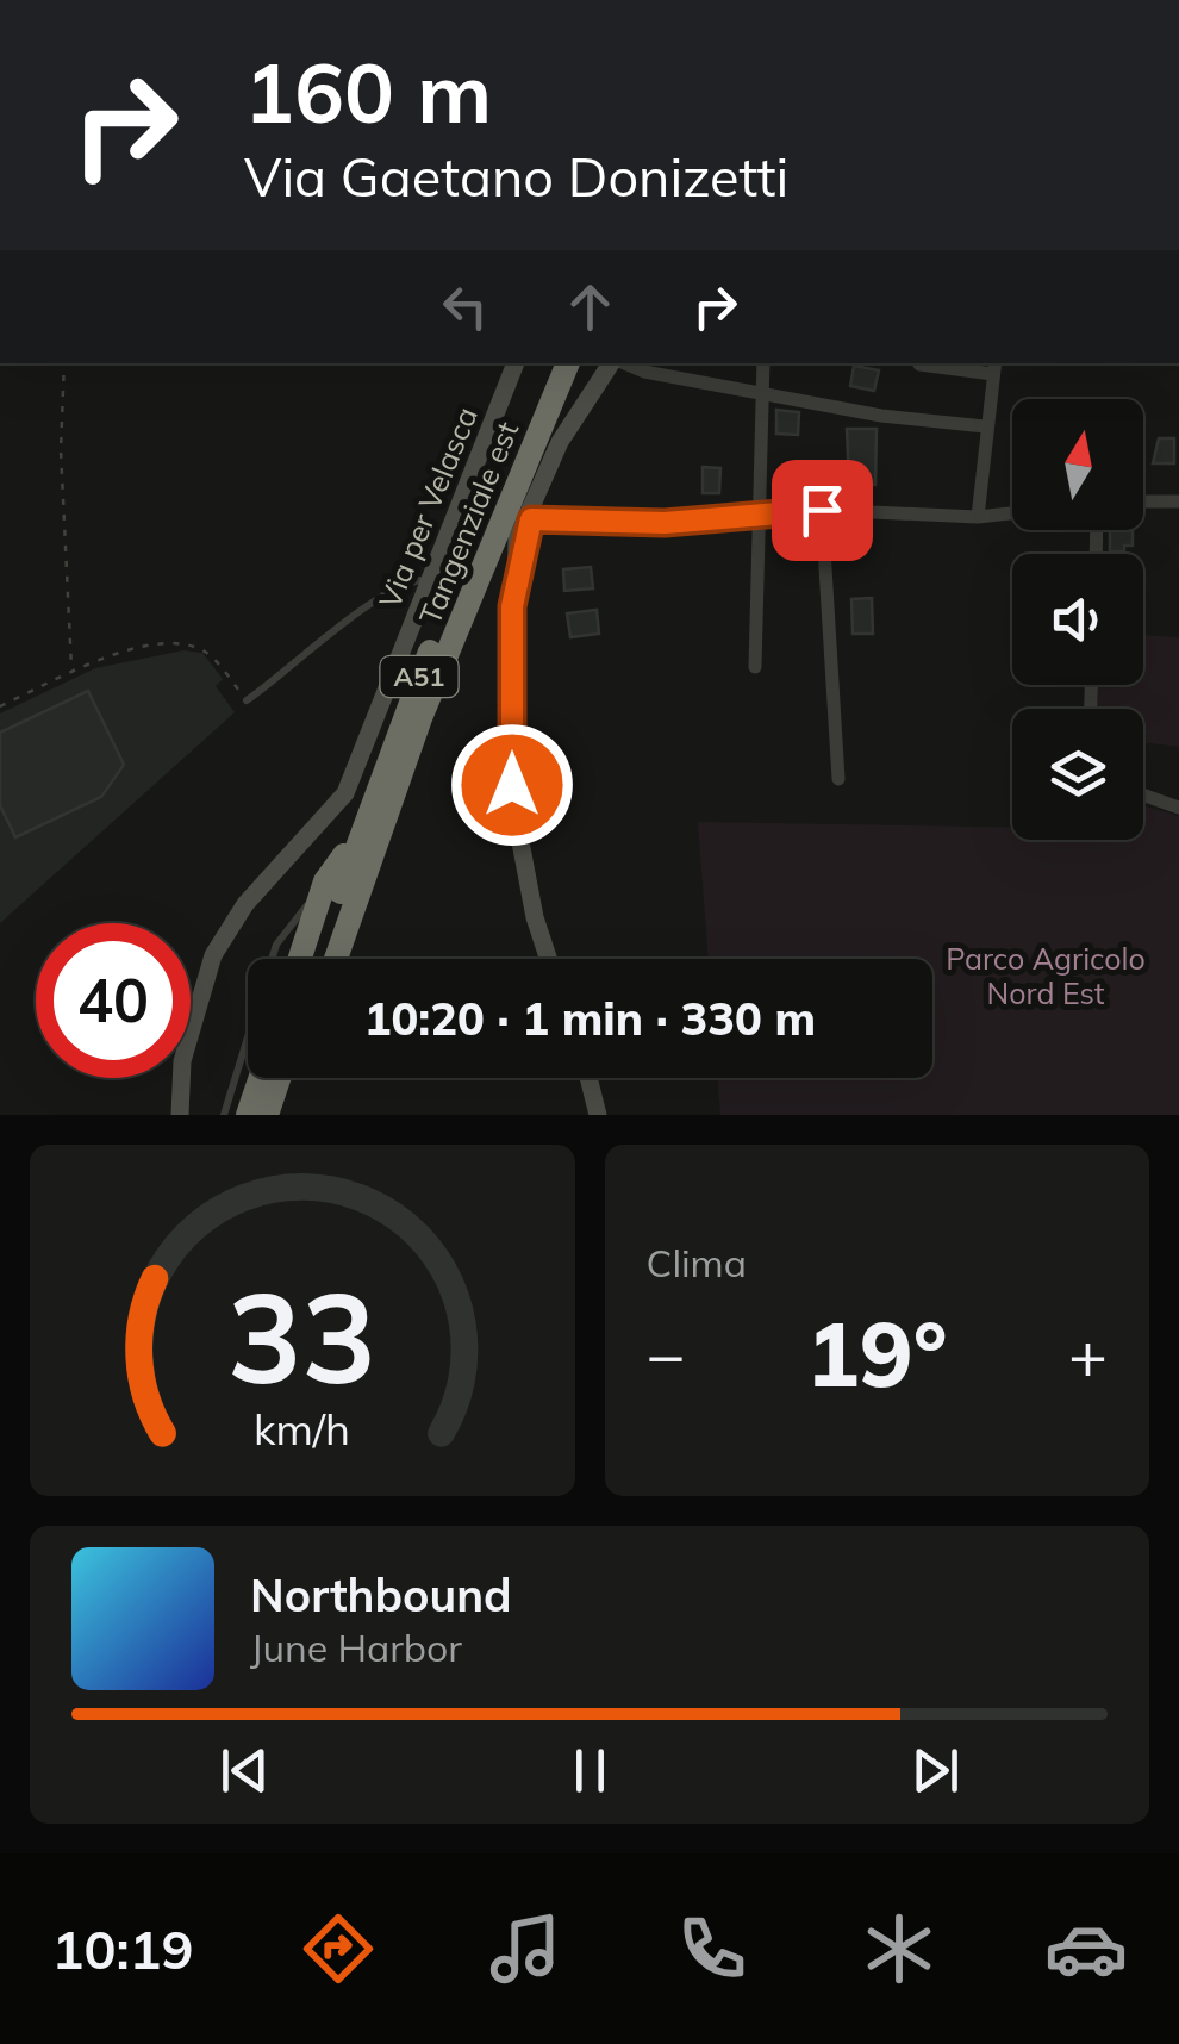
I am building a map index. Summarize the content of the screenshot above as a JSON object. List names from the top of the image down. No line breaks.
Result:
{"streets":{"highway":["Tangenziale est","A51"],"street":["Via per Velasca"]},"parks":["Parco Agricolo Nord Est"],"north":"top","page":{"turn":["160 m","Via Gaetano Donizetti"],"limit":"40","trip":"10:20 · 1 min · 330 m","tile":"Clima","heat":["−","19°","+"],"song":["Northbound","June Harbor"],"tabs":"10:19","gauge":["33","km/h"]}}
